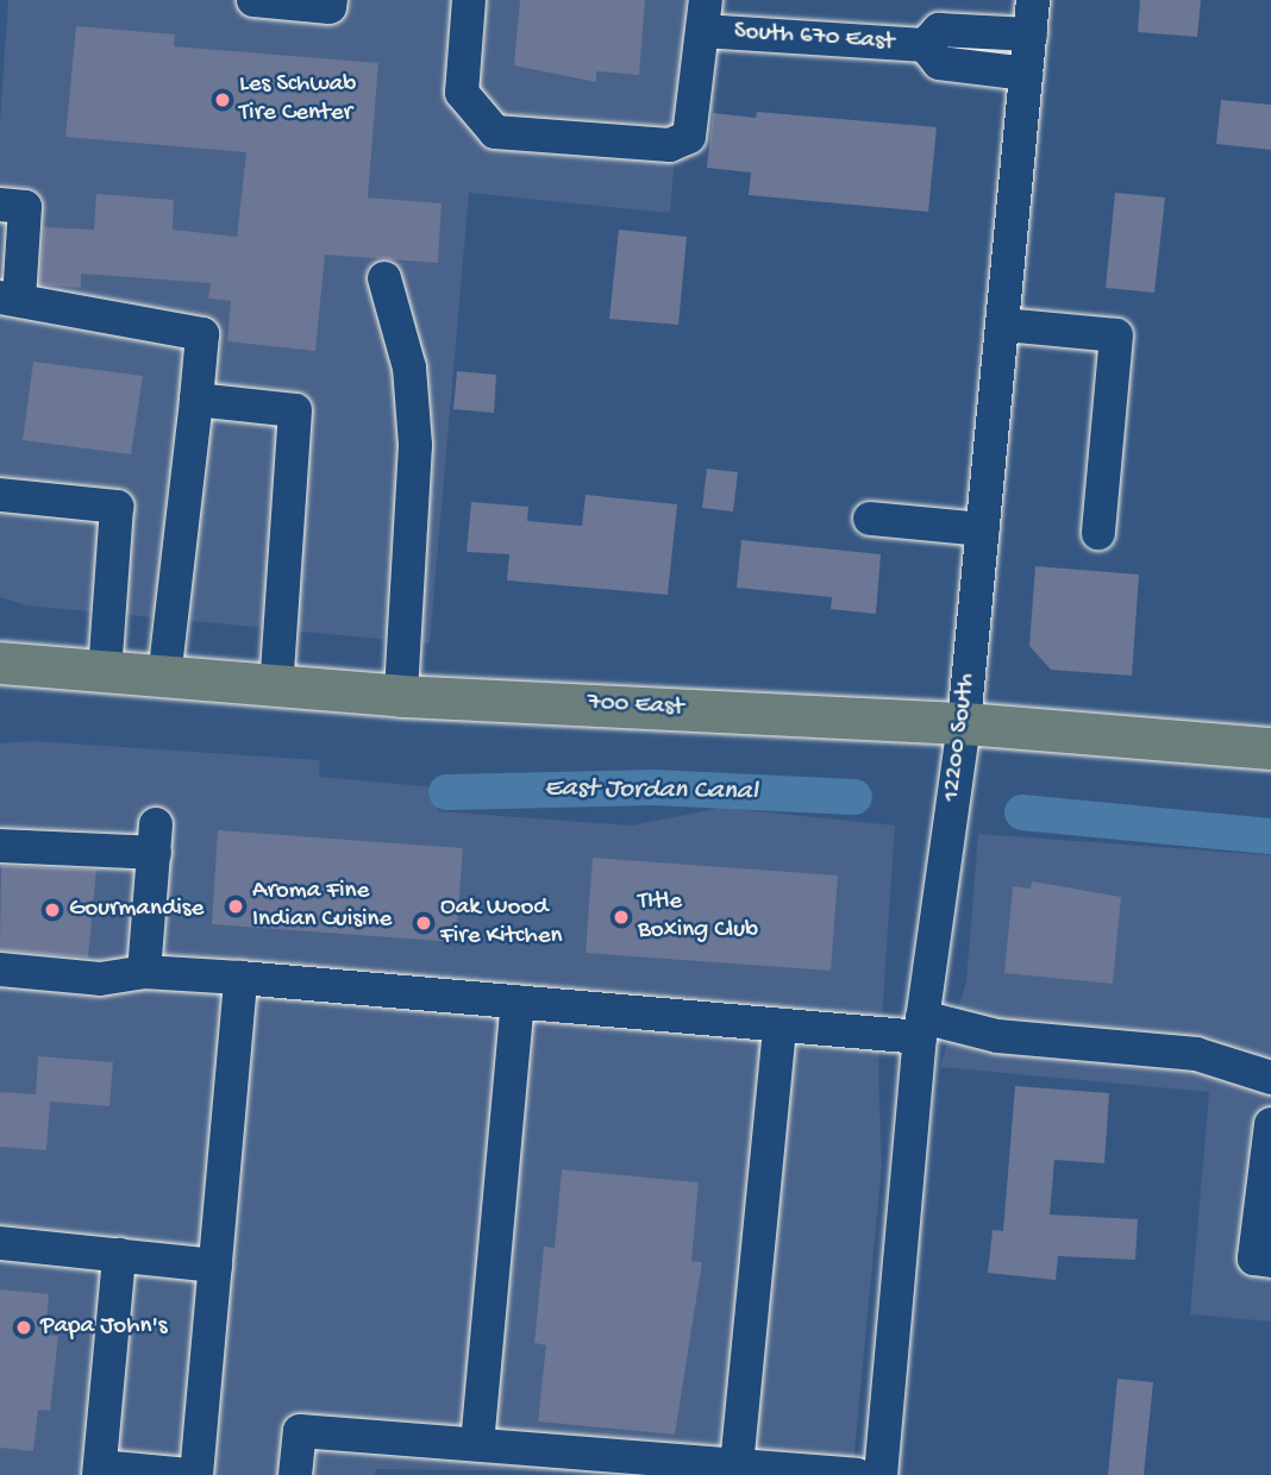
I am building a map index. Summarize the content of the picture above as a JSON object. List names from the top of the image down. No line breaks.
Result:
{"streets":{"main road":["700 East"],"street":["South 670 East","12200 South"]},"crossings":[["South 670 East","12200 South"],["700 East","12200 South"]],"water":["East Jordan Canal"],"places":["Les Schwab Tire Center","Aroma Fine Indian Cuisine","Gourmandise","TItle Boxing Club","Oak Wood Fire Kitchen","Papa John's"]}
